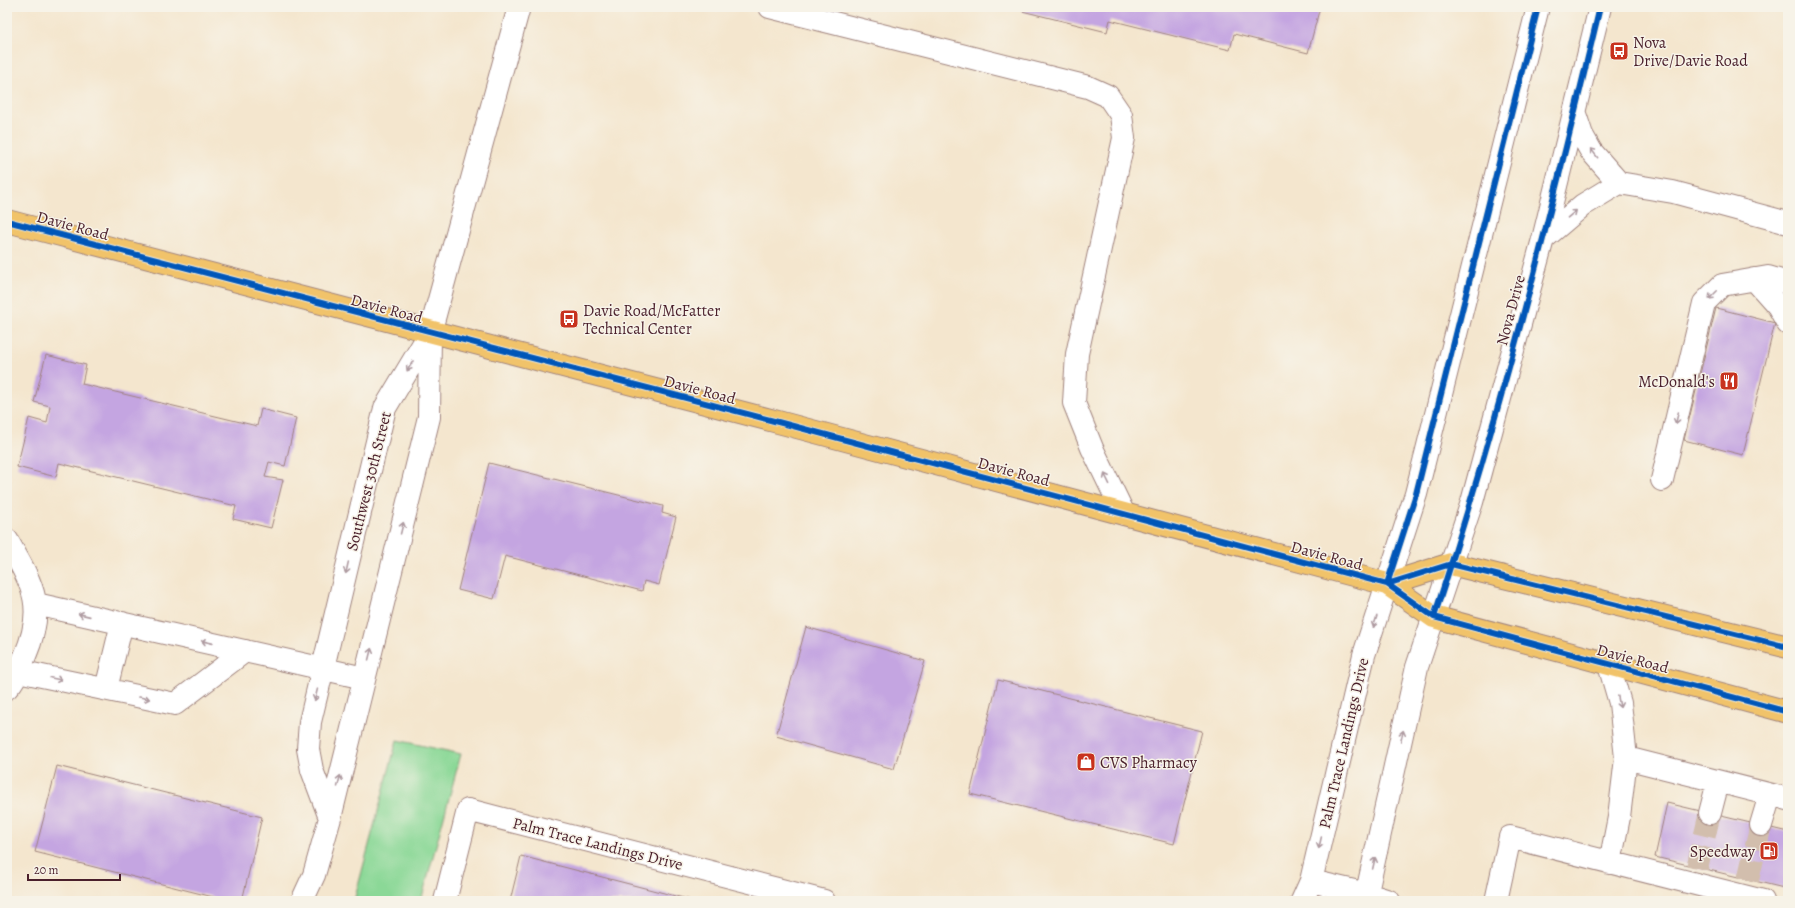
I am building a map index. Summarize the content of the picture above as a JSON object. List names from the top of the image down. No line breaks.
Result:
{"streets":{"main road":["Davie Road"],"street":["Nova Drive","Southwest 30th Street","Palm Trace Landings Drive"]},"crossings":[["Davie Road","Nova Drive"],["Davie Road","Southwest 30th Street"],["Davie Road","Palm Trace Landings Drive"]],"places":{"bus stop":["Nova Drive/Davie Road","Davie Road/McFatter Technical Center"],"restaurant":["McDonald's"],"shop":["CVS Pharmacy"],"fuel station":["Speedway"]},"scale_bar":"20 m"}
